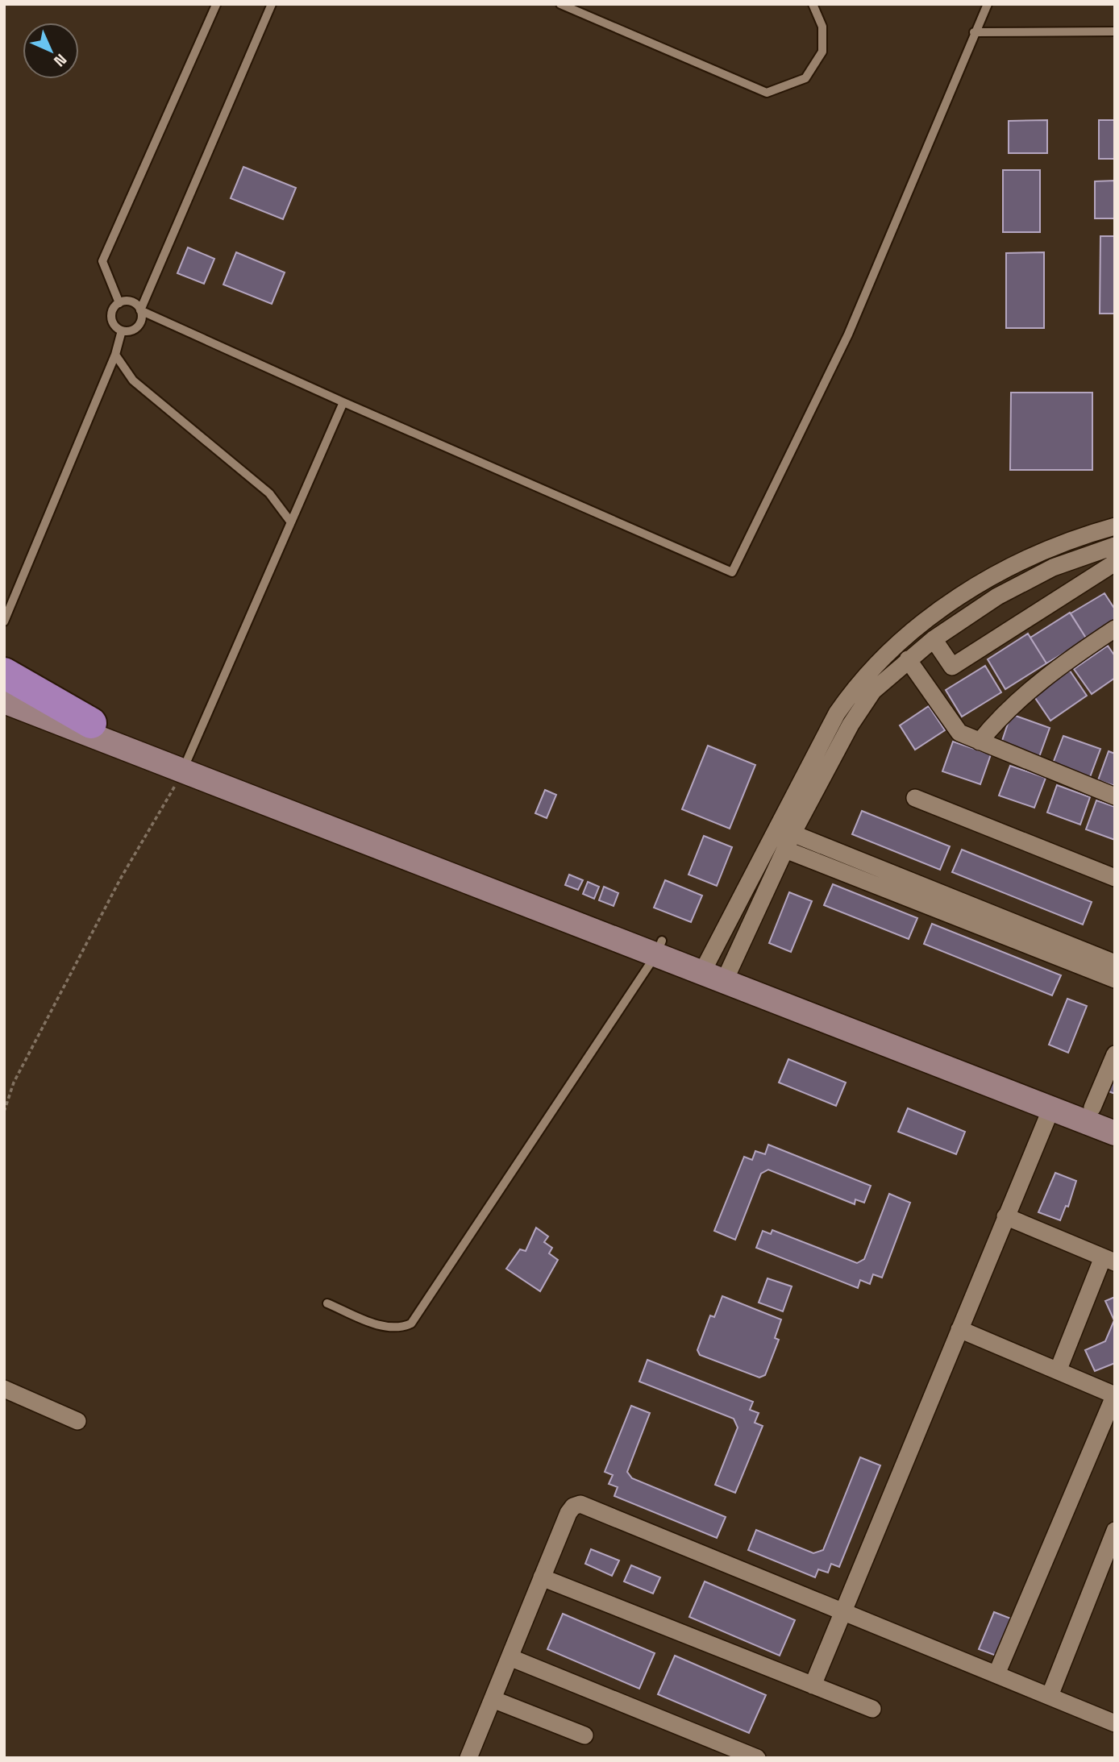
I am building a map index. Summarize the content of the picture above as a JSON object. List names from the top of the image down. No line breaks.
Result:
{"north":"bottom right"}
